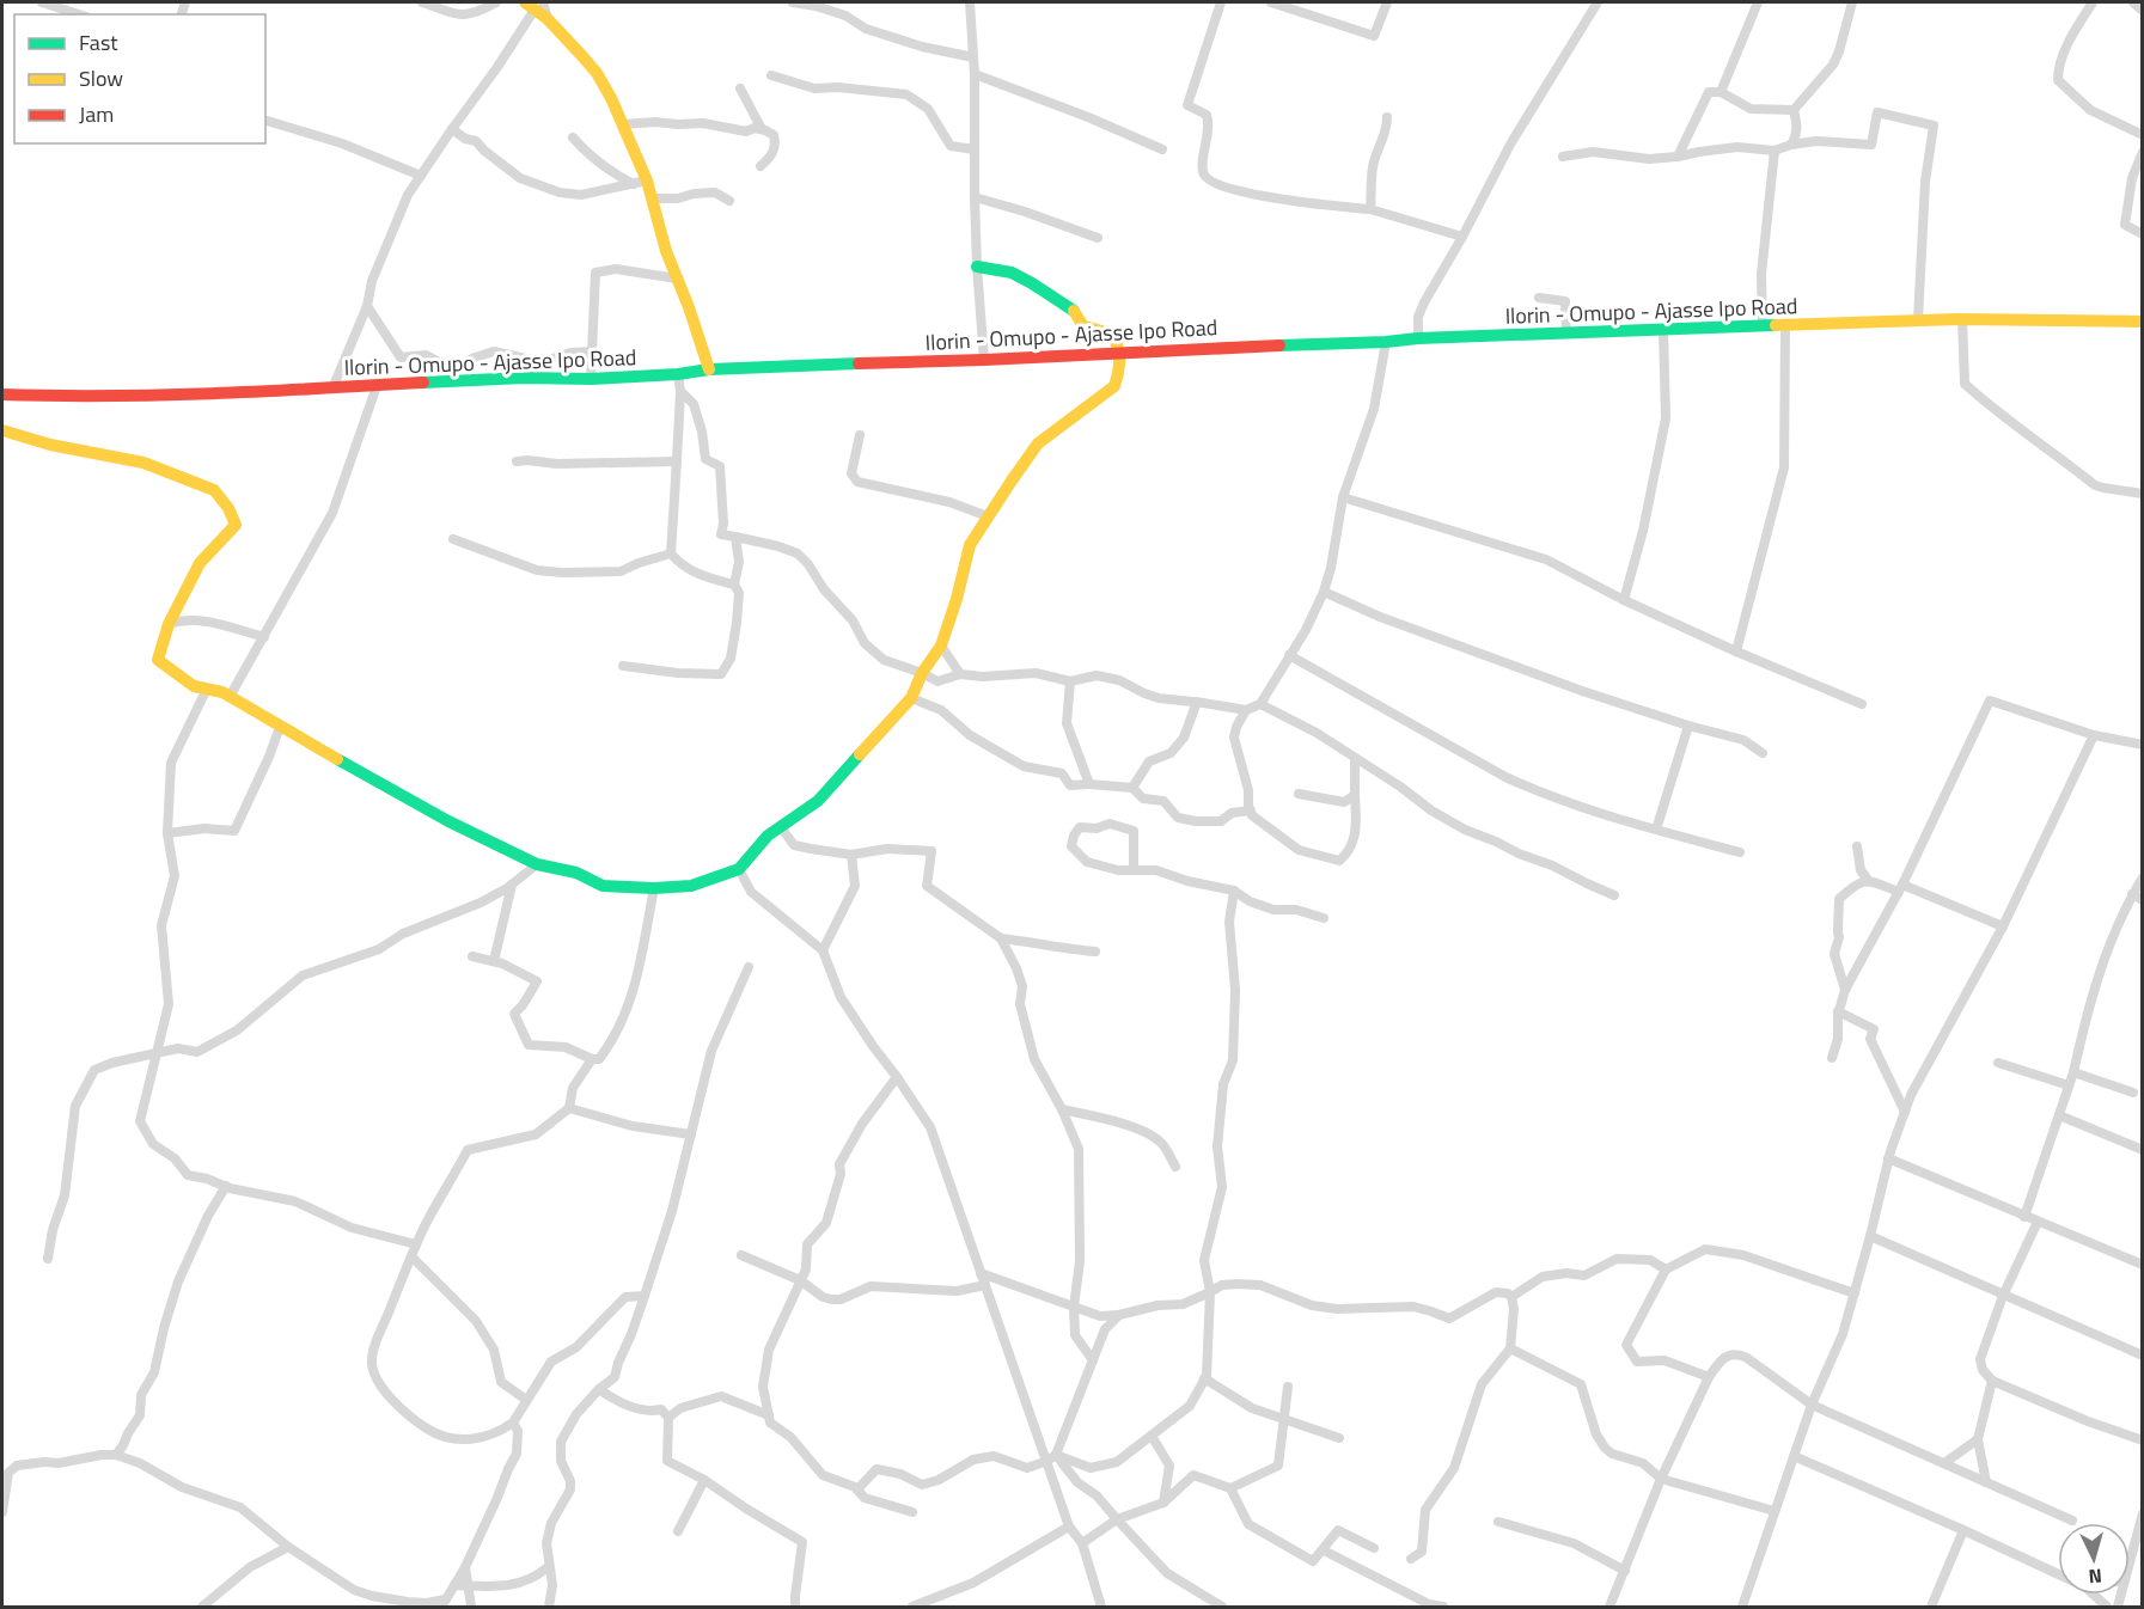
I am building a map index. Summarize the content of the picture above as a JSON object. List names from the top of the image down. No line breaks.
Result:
{"streets":{"main road":["Ilorin - Omupo - Ajasse Ipo Road"]},"legend":["Fast","Slow","Jam"],"north":"bottom"}
